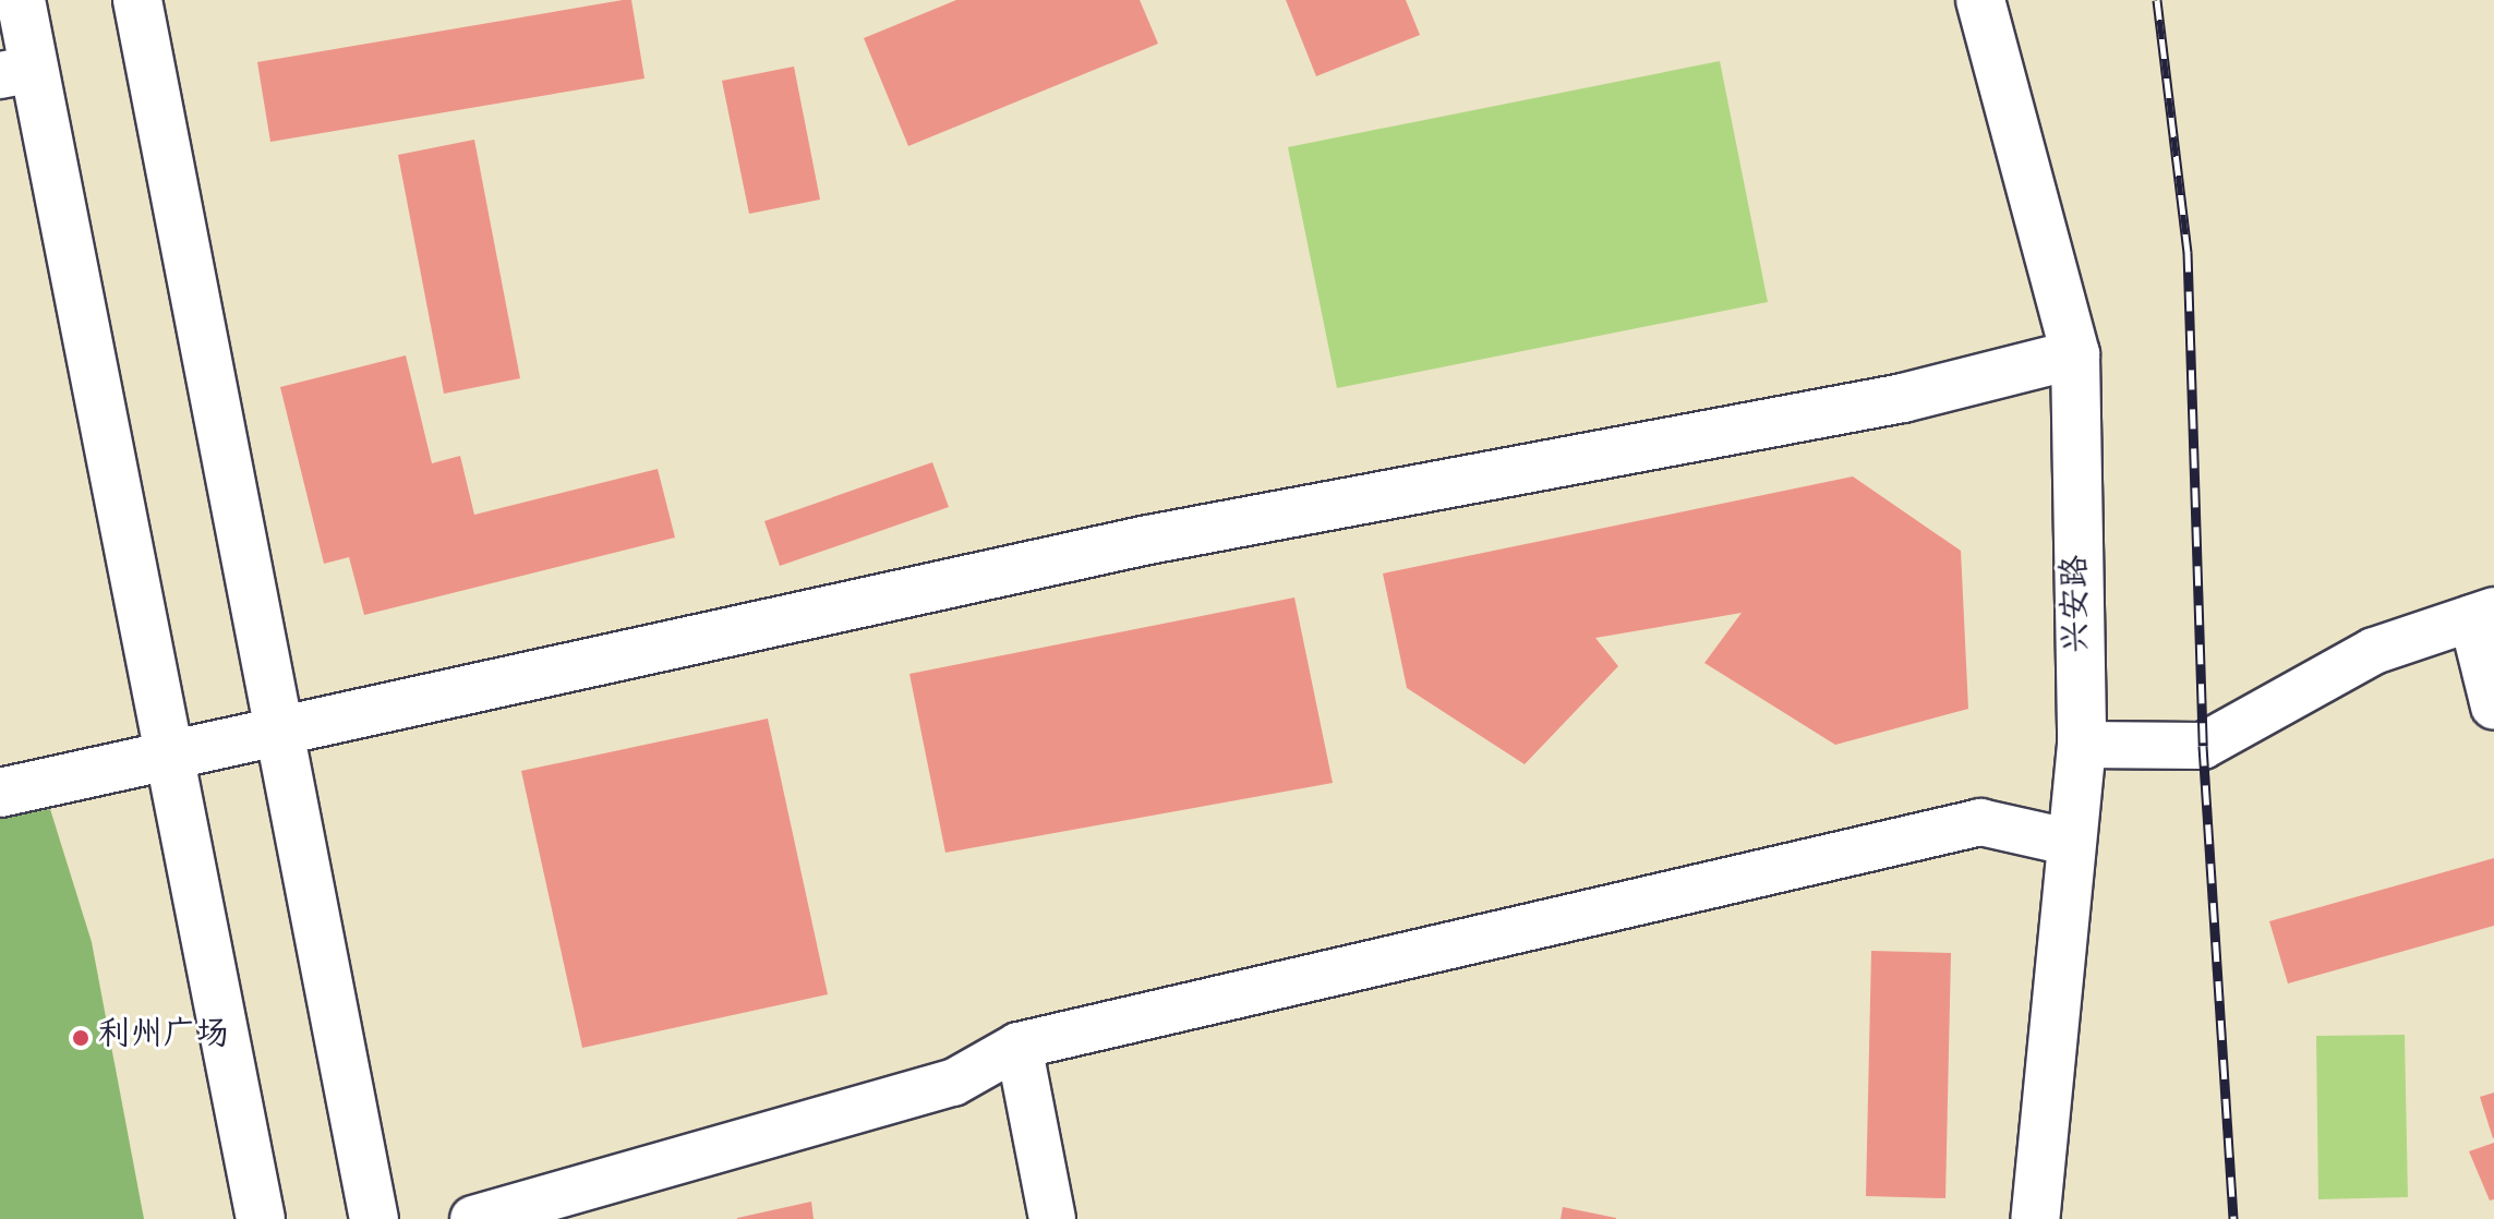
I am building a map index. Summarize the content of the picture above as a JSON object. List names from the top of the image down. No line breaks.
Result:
{"streets":{"main road":["兴安路"]},"places":["利州广场"]}
